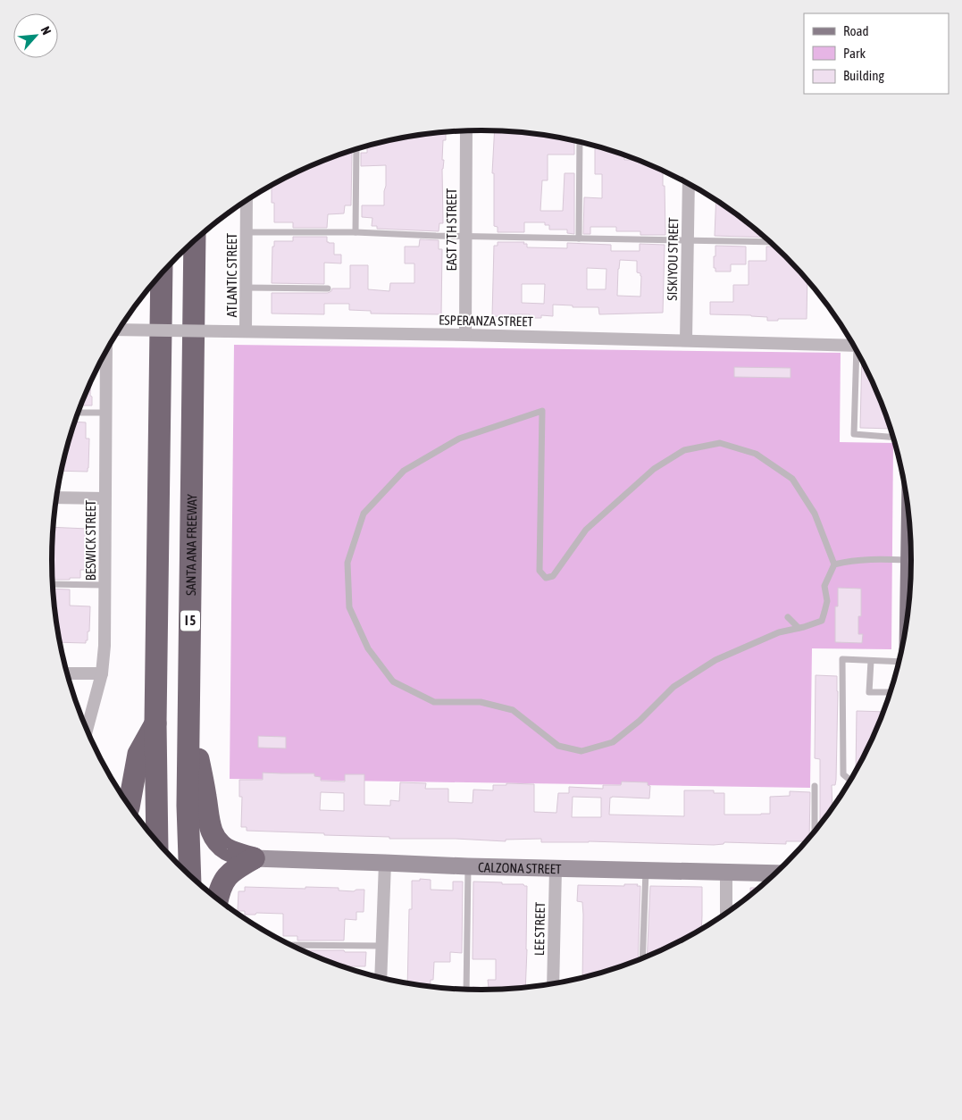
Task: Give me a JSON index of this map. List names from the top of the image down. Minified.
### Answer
{"streets":{"highway":["SANTA ANA FREEWAY","I 5"],"street":["EAST 7TH STREET","SISKIYOU STREET","ATLANTIC STREET","ESPERANZA STREET","BESWICK STREET","CALZONA STREET","LEE STREET"]},"crossings":[["EAST 7TH STREET","ESPERANZA STREET"],["SISKIYOU STREET","ESPERANZA STREET"],["ATLANTIC STREET","ESPERANZA STREET"],["CALZONA STREET","LEE STREET"]],"legend":["Road","Park","Building"],"north":"top right"}
